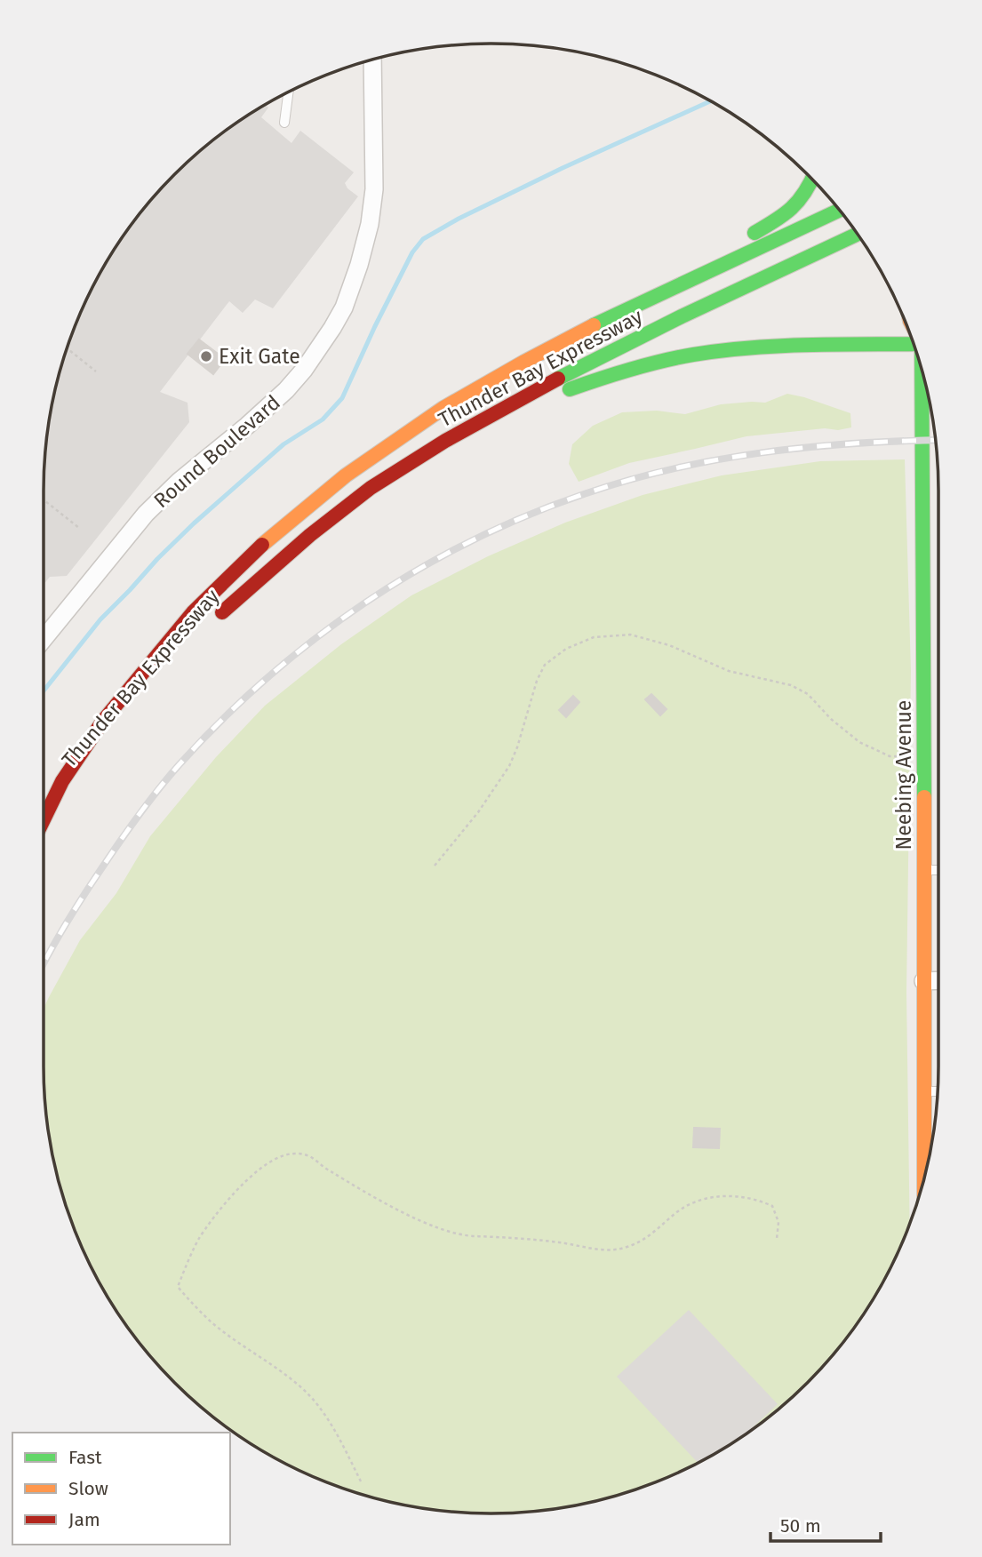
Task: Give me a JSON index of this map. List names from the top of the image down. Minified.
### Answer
{"streets":{"main road":["Thunder Bay Expressway","Neebing Avenue"],"street":["Round Boulevard"]},"places":["Exit Gate"],"legend":["Fast","Slow","Jam"],"scale_bar":"50 m"}
